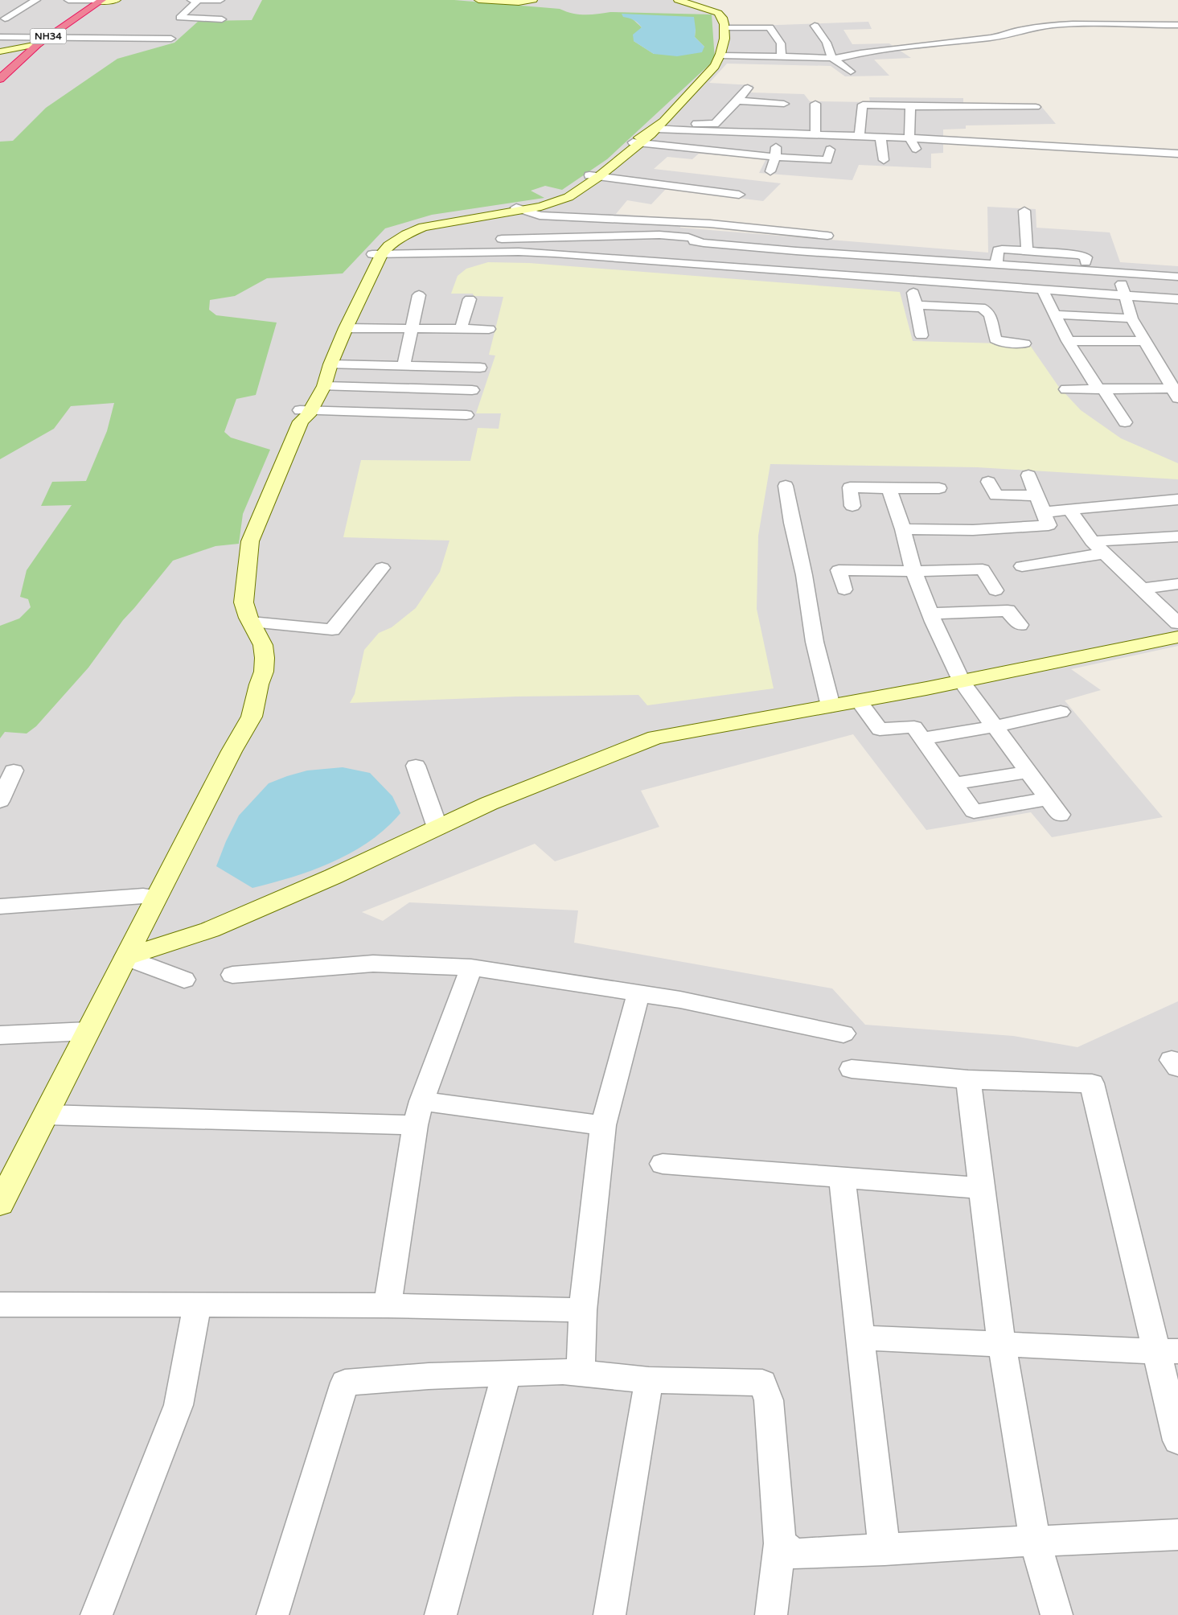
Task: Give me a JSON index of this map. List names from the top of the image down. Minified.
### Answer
{"streets":{"highway":["NH34"]}}
